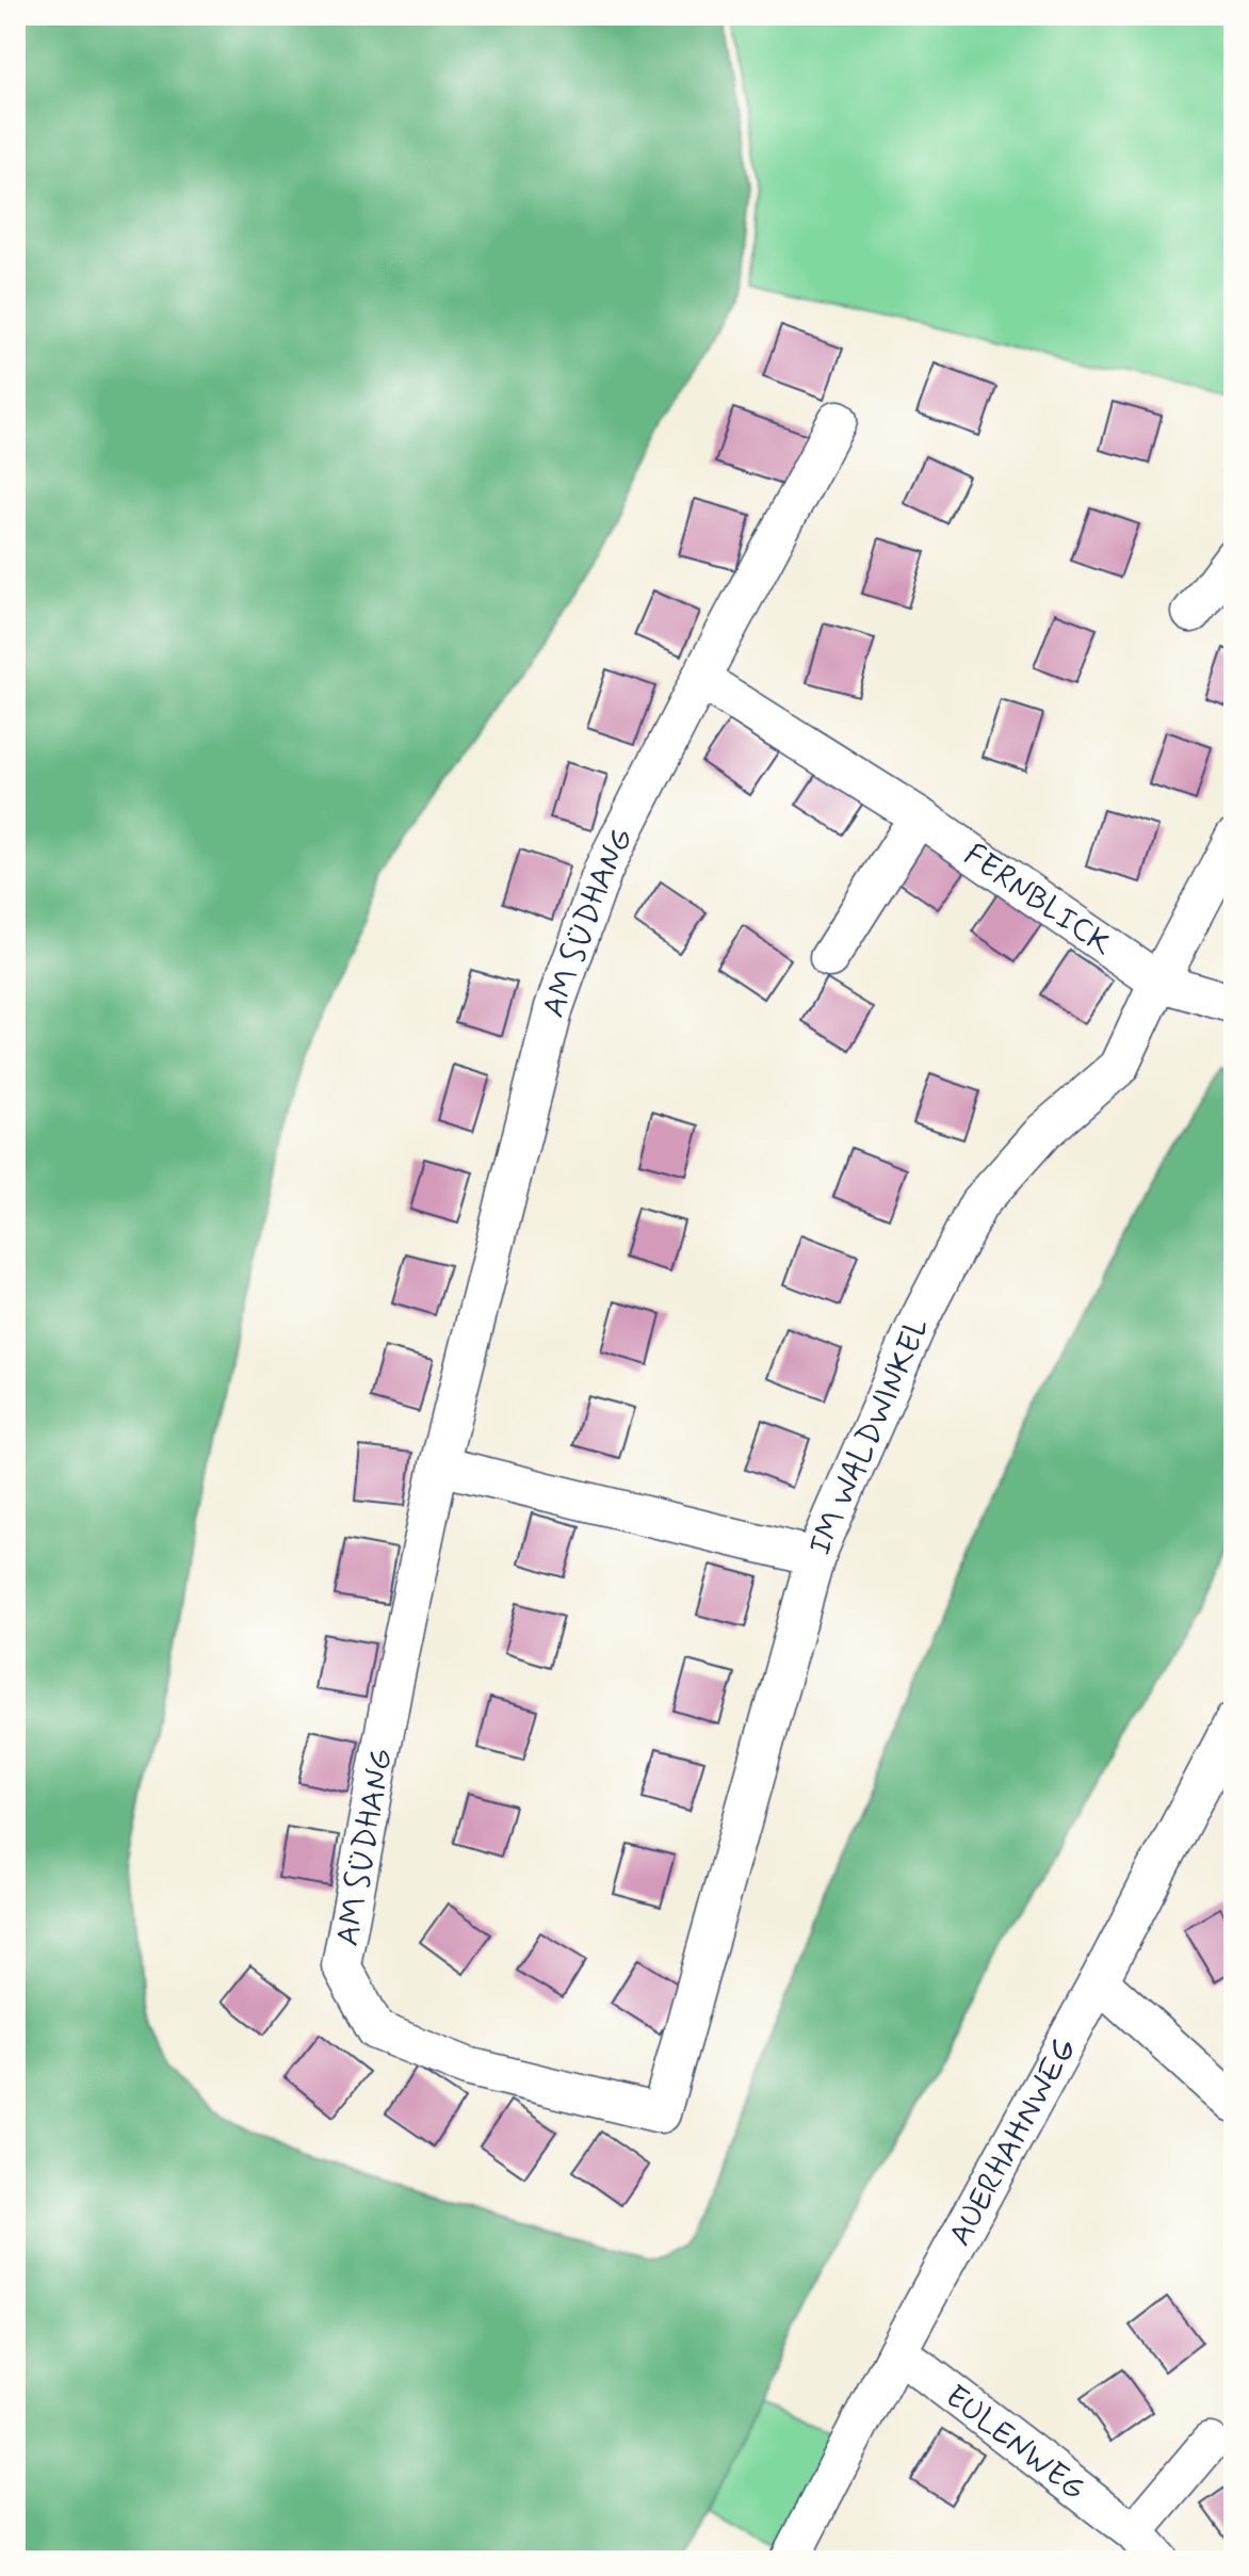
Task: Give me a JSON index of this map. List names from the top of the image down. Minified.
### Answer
{"streets":{"street":["FERNBLICK","AM SÜDHANG","IM WALDWINKEL","AUERHAHNWEG","EULENWEG"]},"crossings":[["FERNBLICK","AM SÜDHANG"],["FERNBLICK","IM WALDWINKEL"],["AM SÜDHANG","IM WALDWINKEL"],["AUERHAHNWEG","EULENWEG"]]}
